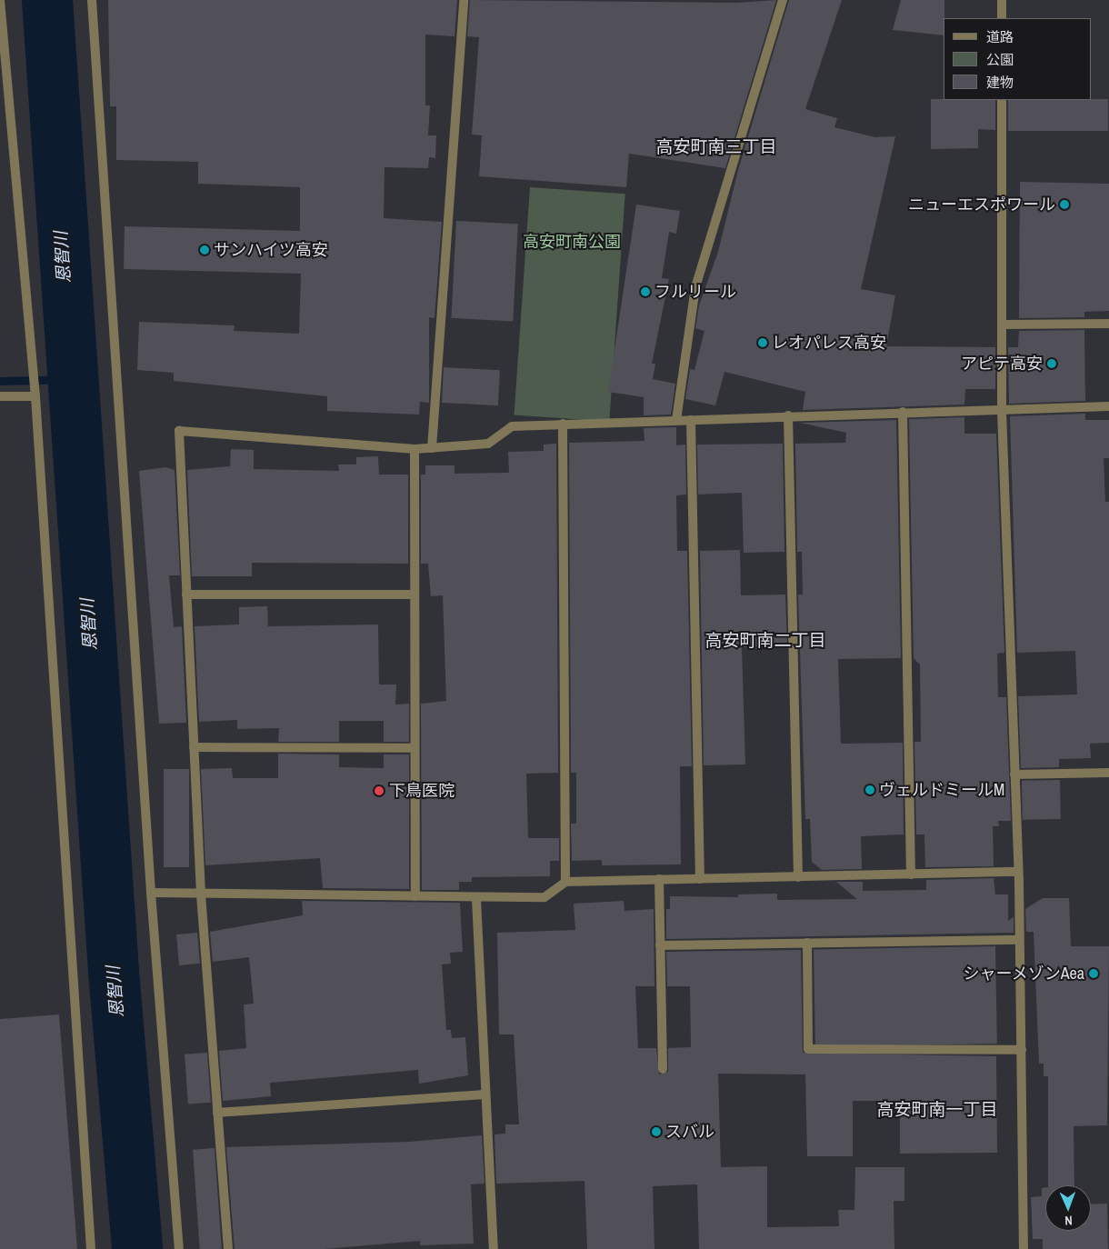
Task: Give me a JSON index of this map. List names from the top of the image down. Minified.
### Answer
{"districts":["高安町南三丁目","高安町南二丁目","高安町南一丁目"],"water":["恩智川"],"parks":["高安町南公園"],"places":["ニューエスポワール","サンハイツ高安","フルリール","レオパレス高安","アピテ高安","ヴェルドミールM","下鳥医院","シャーメゾンAea","スバル"],"legend":["道路","公園","建物"],"north":"bottom"}
